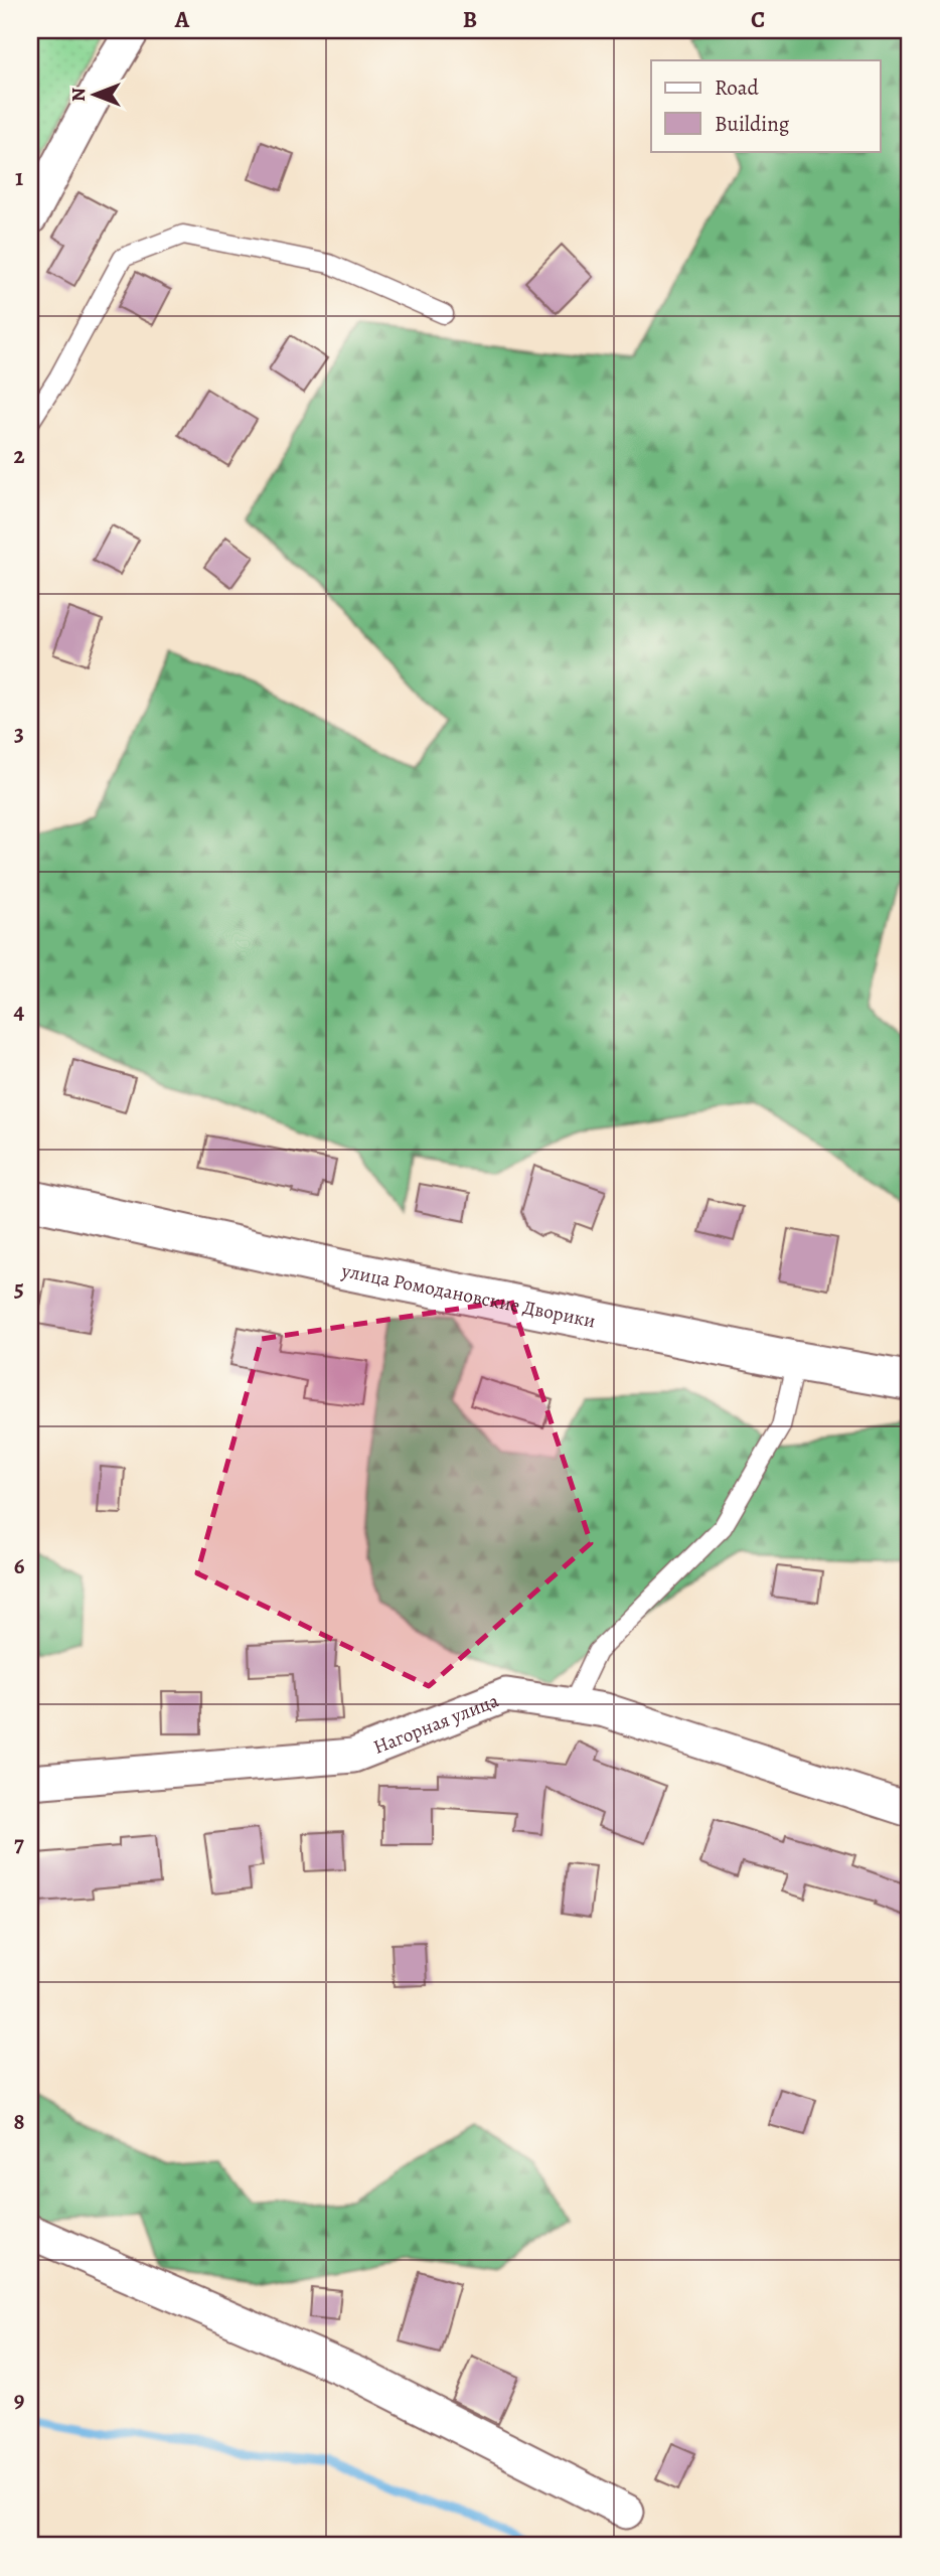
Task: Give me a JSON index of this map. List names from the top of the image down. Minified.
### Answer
{"streets":{"street":["улица Ромодановские Дворики","Нагорная улица"]},"legend":["Road","Building"],"north":"left","grid":{"columns":["A","B","C"],"rows":["1","2","3","4","5","6","7","8","9"]}}
